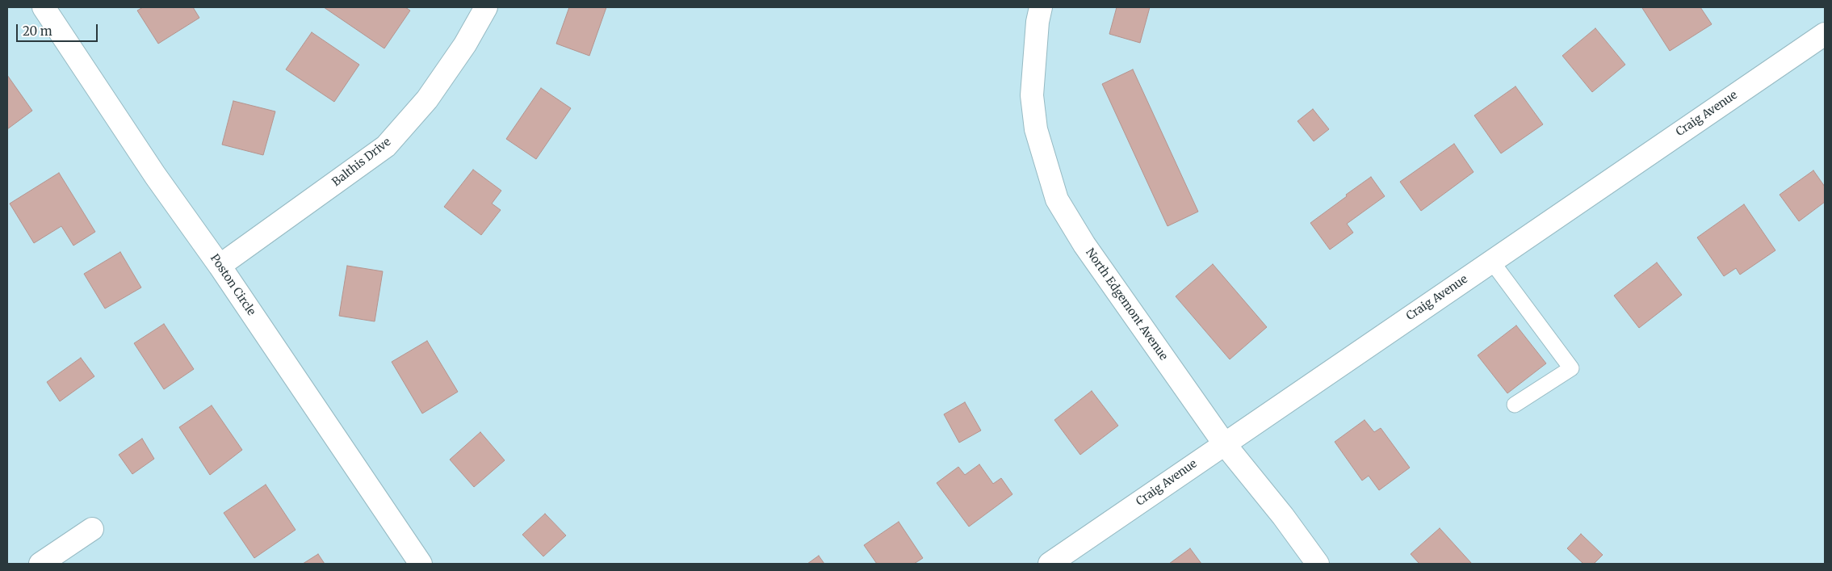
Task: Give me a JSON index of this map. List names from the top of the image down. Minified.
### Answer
{"streets":{"street":["Craig Avenue","Balthis Drive","Poston Circle","North Edgemont Avenue"]},"crossings":[["Craig Avenue","North Edgemont Avenue"],["Balthis Drive","Poston Circle"]],"scale_bar":"20 m"}
